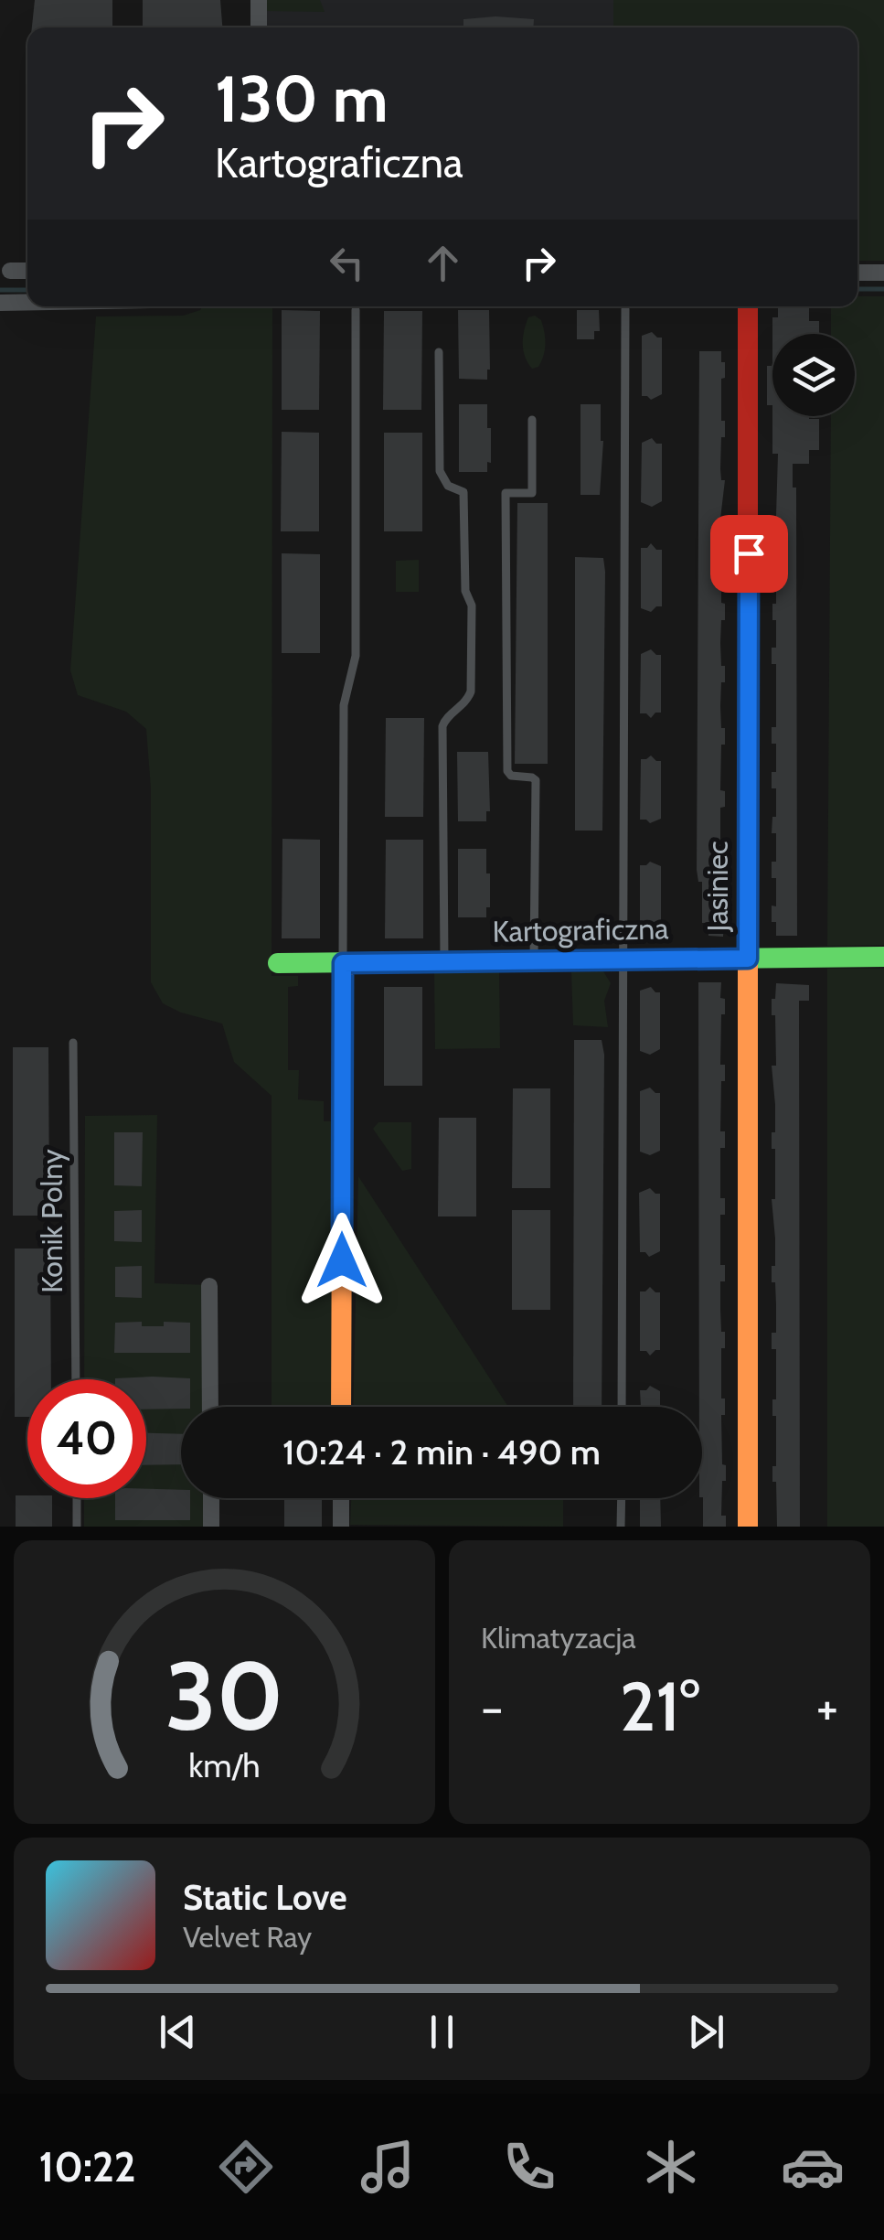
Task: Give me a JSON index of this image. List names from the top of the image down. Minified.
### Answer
{"streets":{"street":["Jasiniec","Kartograficzna"],"lane":["Konik Polny"]},"crossings":[["Jasiniec","Kartograficzna"]],"page":{"turn":["130 m","Kartograficzna"],"limit":"40","trip":"10:24 · 2 min · 490 m","tile":"Klimatyzacja","heat":["−","21°","+"],"song":["Static Love","Velvet Ray"],"tabs":"10:22","gauge":["30","km/h"]}}
